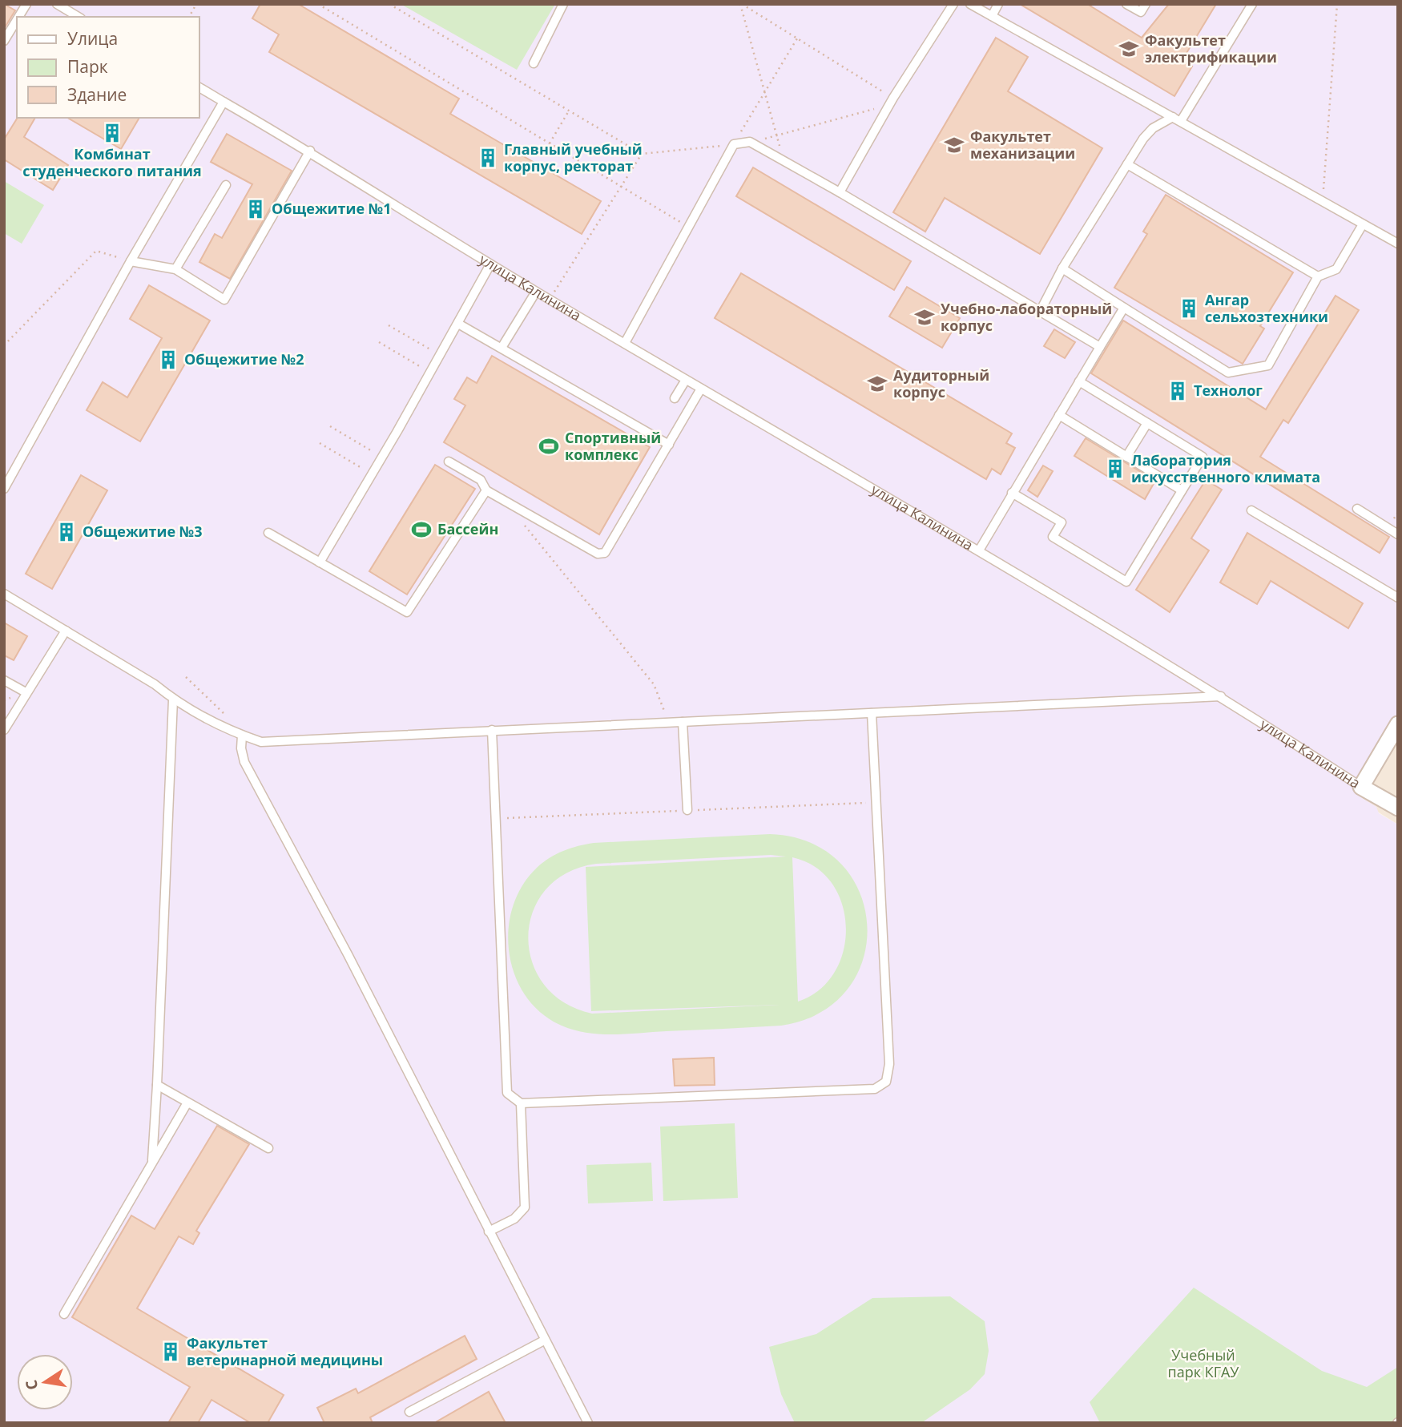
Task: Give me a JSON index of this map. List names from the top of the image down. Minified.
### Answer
{"streets":{"street":["улица Калинина"]},"parks":["Учебный парк КГАУ"],"places":{"school or university":["Факультет электрификации","Факультет механизации","Учебно-лабораторный корпус","Аудиторный корпус"],"building":["Комбинат студенческого питания","Главный учебный корпус, ректорат","Общежитие №1","Ангар сельхозтехники","Общежитие №2","Технолог","Лаборатория искусственного климата","Общежитие №3","Факультет ветеринарной медицины"],"sports":["Спортивный комплекс","Бассейн"]},"legend":["Улица","Парк","Здание"],"north":"left"}
